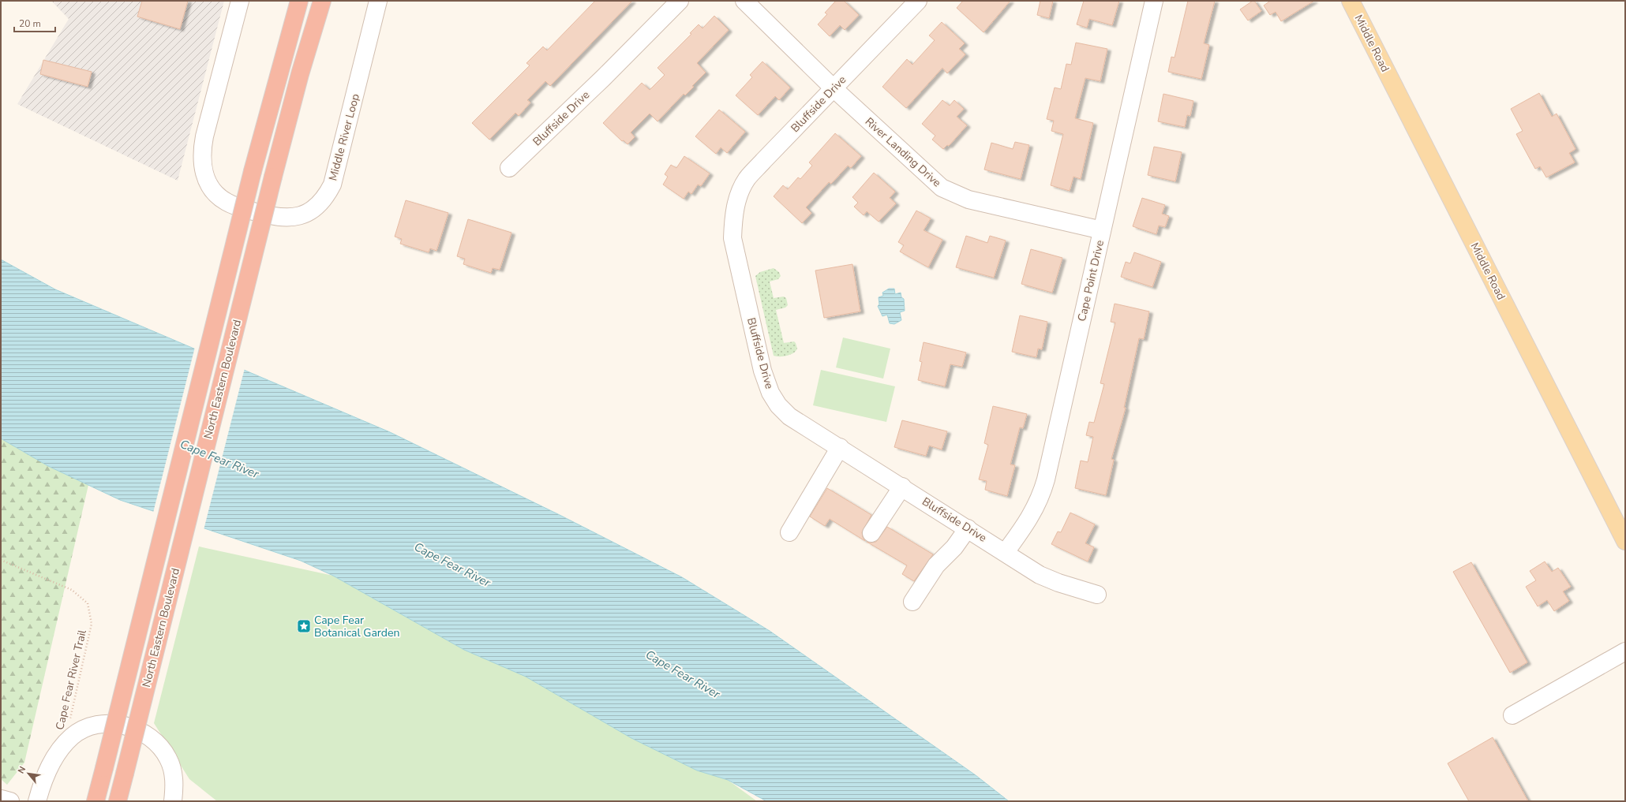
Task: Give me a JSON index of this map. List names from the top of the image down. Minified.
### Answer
{"streets":{"highway":["North Eastern Boulevard"],"main road":["Middle Road"],"street":["Bluffside Drive","Middle River Loop","River Landing Drive","Cape Point Drive"],"path":["Cape Fear River Trail"]},"crossings":[["Bluffside Drive","River Landing Drive"],["Bluffside Drive","Cape Point Drive"],["River Landing Drive","Cape Point Drive"]],"water":["Cape Fear River"],"places":{"place":["Cape Fear Botanical Garden"]},"scale_bar":"20 m","north":"top left"}
